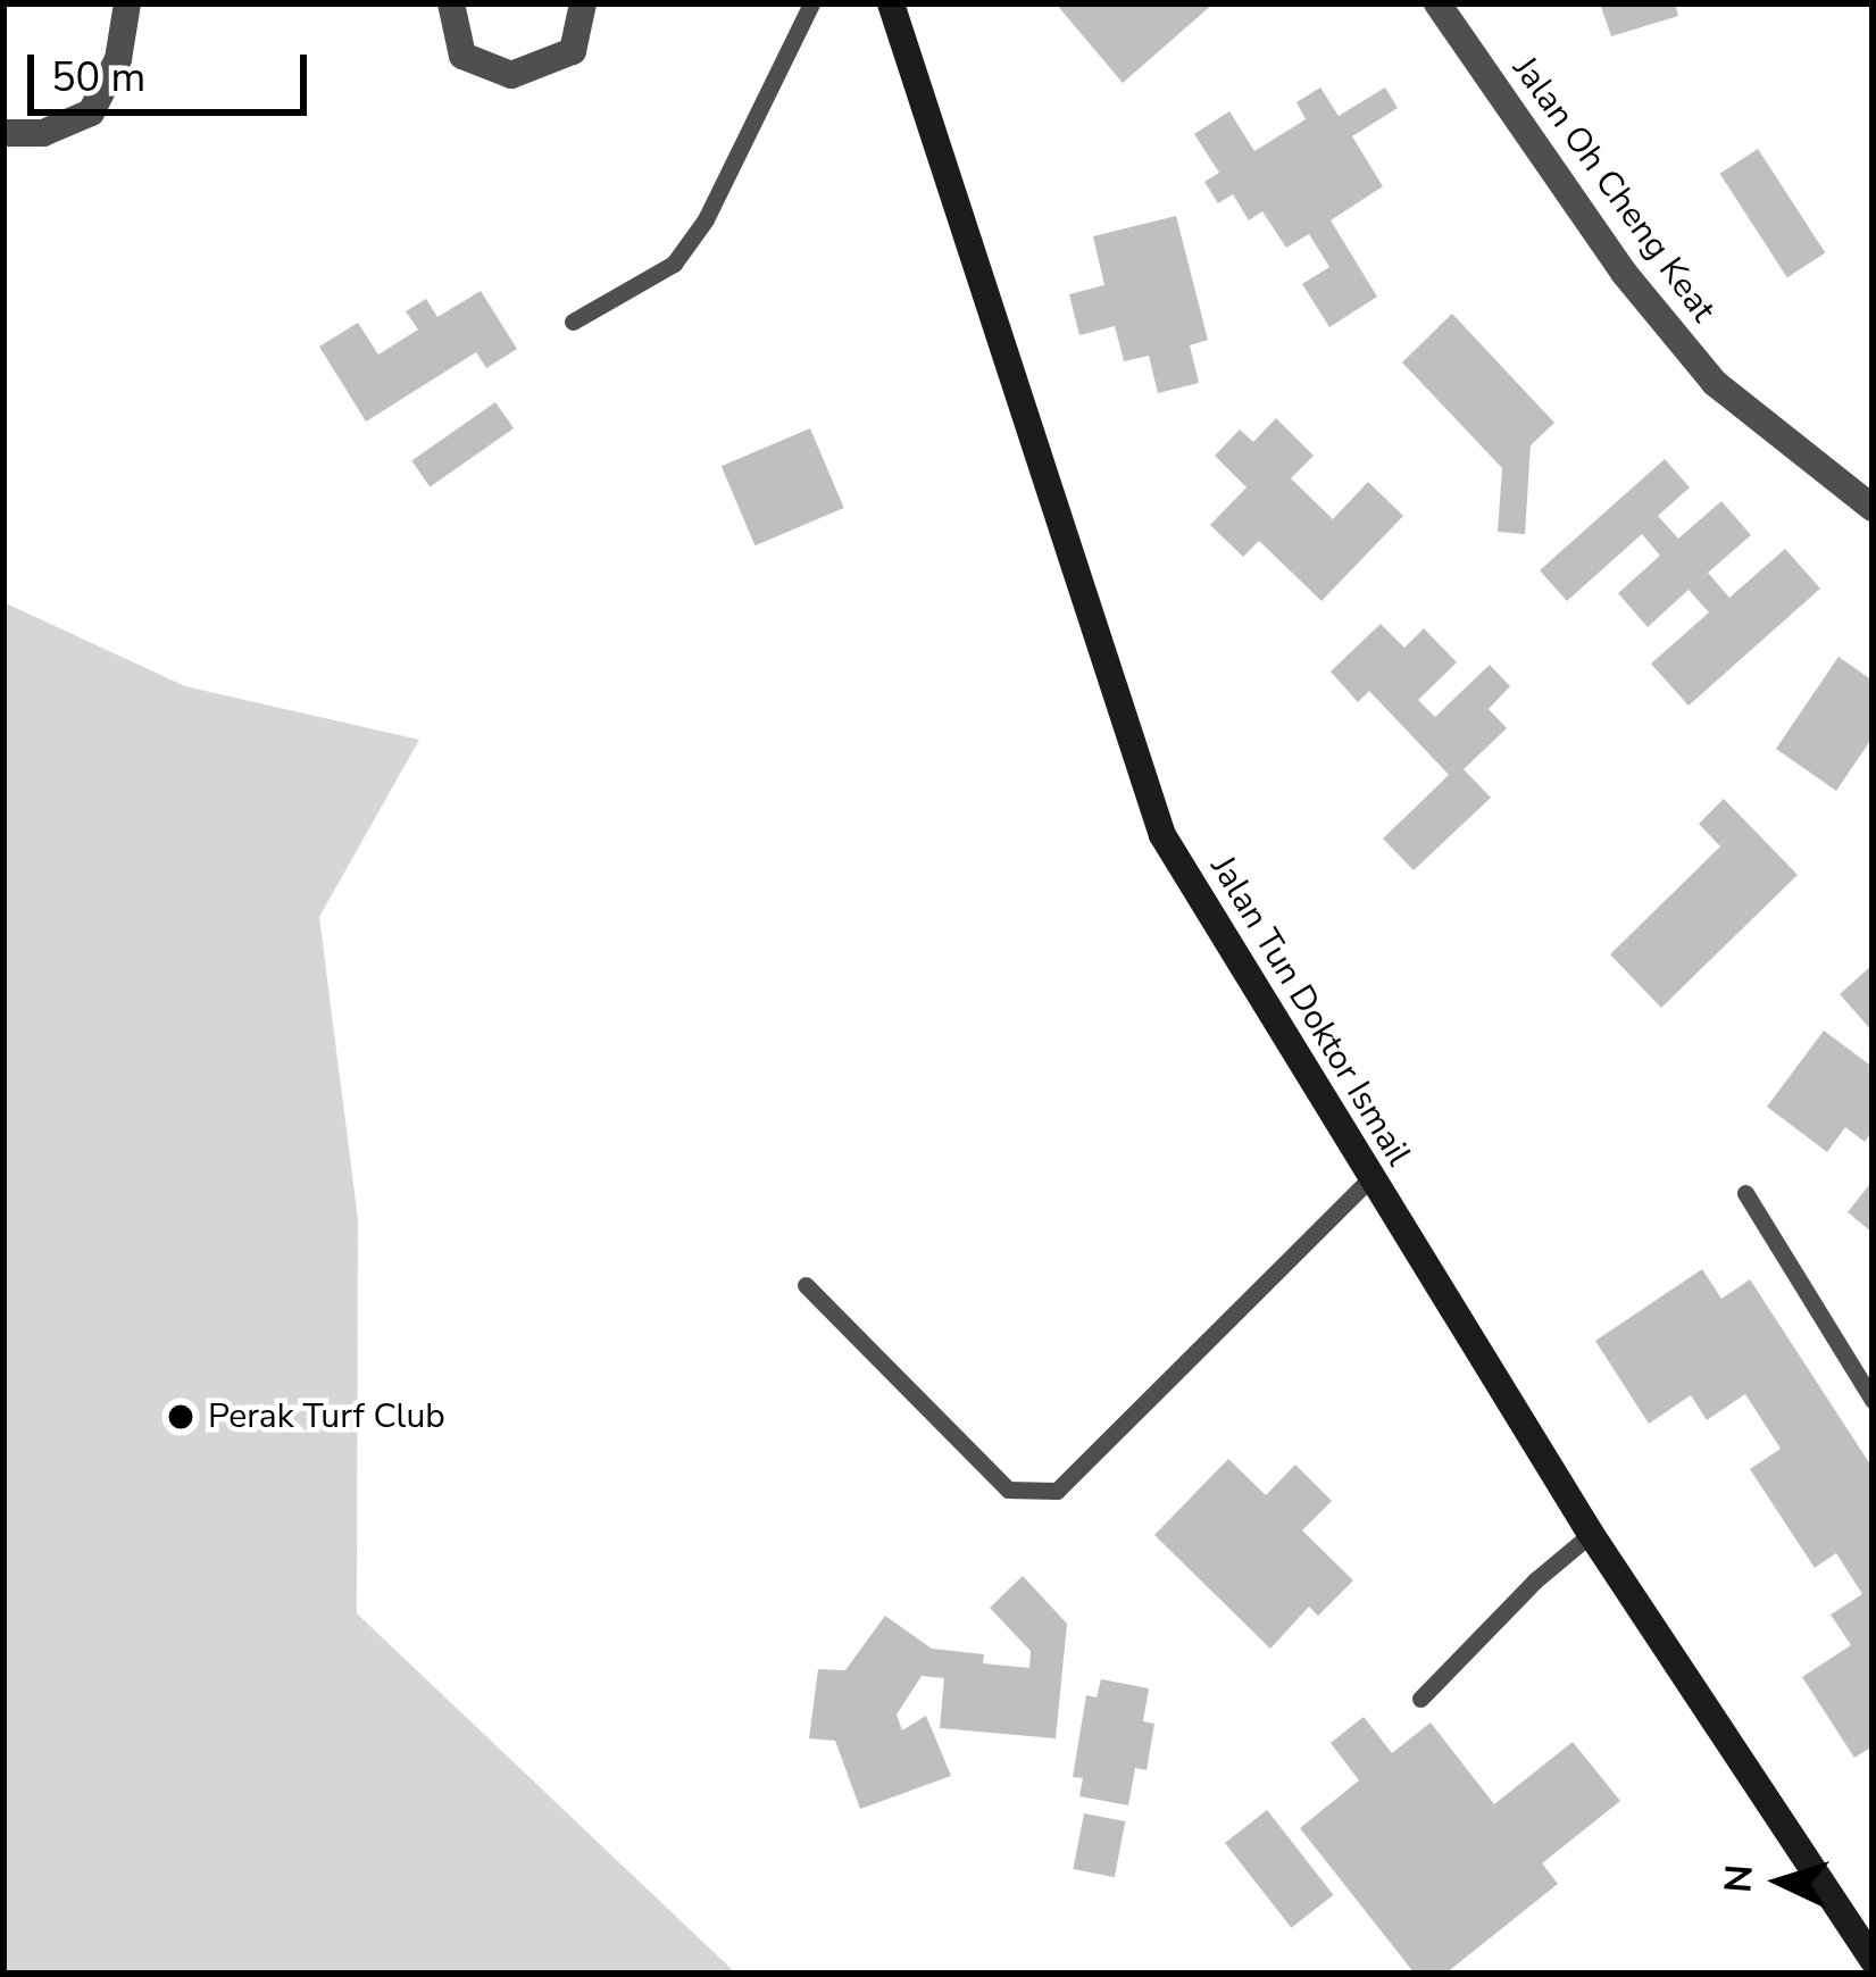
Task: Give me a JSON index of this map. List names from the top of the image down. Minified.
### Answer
{"streets":{"street":["Jalan Oh Cheng Keat","Jalan Tun Doktor Ismail"]},"places":["Perak Turf Club"],"scale_bar":"50 m","north":"left"}
